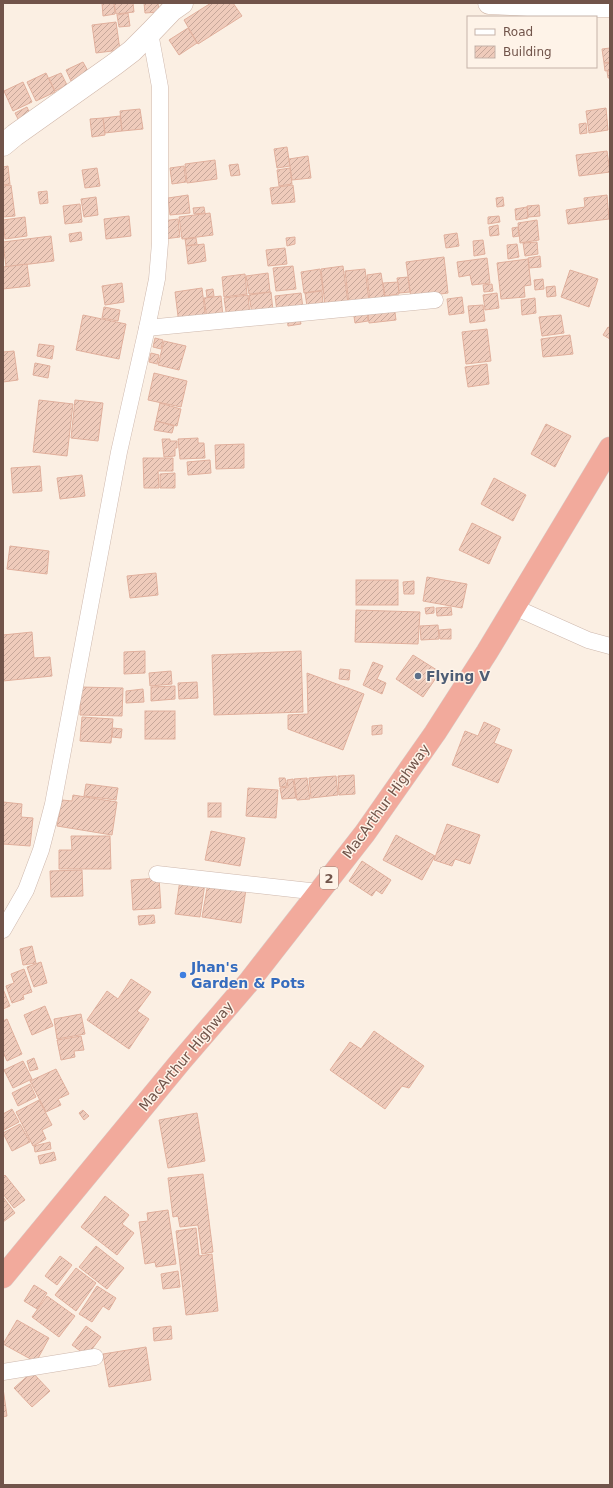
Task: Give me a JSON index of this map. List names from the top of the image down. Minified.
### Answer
{"streets":{"highway":["MacArthur Highway","2"]},"places":["Flying V","Jhan's Garden & Pots"],"legend":["Road","Building"]}
